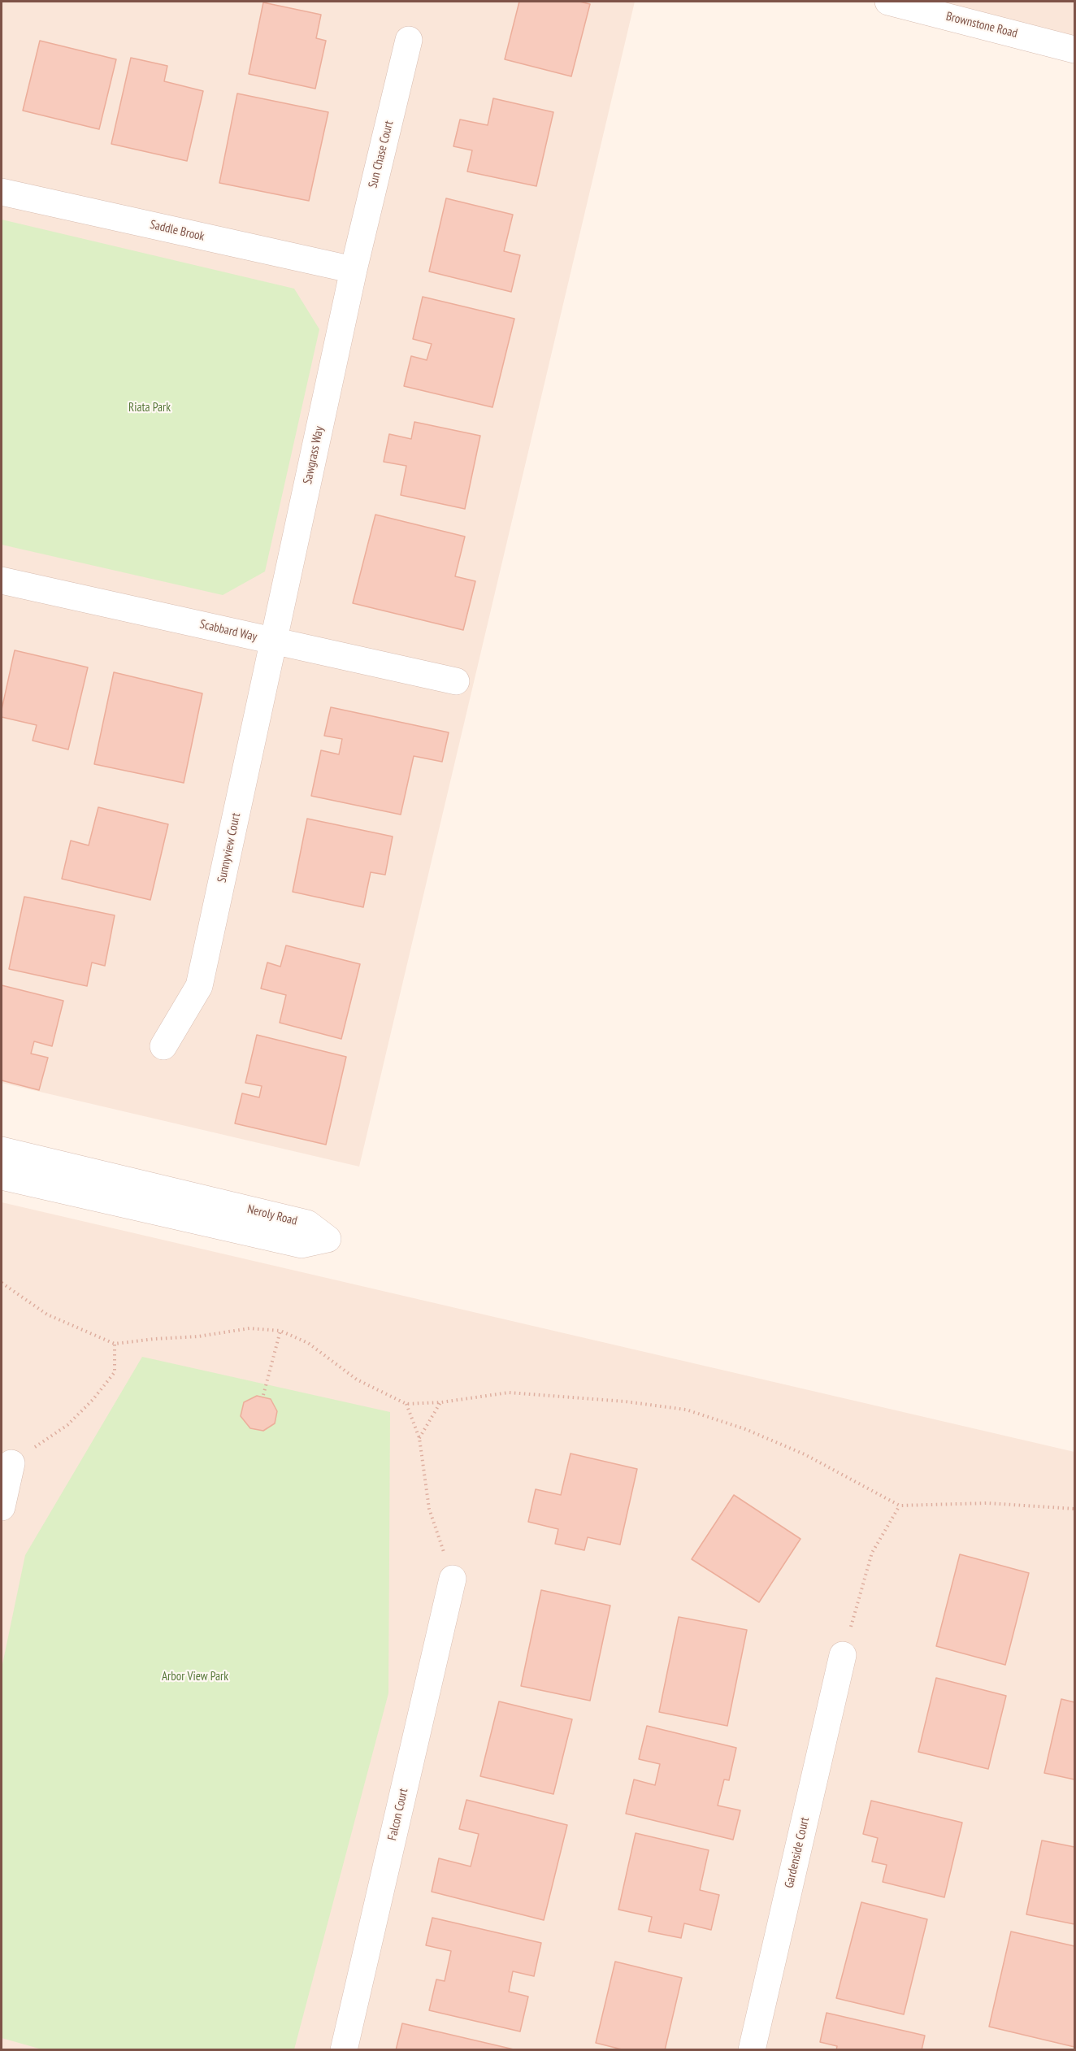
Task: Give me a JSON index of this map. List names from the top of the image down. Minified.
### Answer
{"streets":{"street":["Brownstone Road","Sun Chase Court","Saddle Brook","Sawgrass Way","Scabbard Way","Sunnyview Court","Neroly Road","Falcon Court","Gardenside Court"]},"crossings":[["Sun Chase Court","Saddle Brook"],["Sun Chase Court","Sawgrass Way"],["Saddle Brook","Sawgrass Way"],["Sawgrass Way","Scabbard Way"],["Sawgrass Way","Sunnyview Court"],["Scabbard Way","Sunnyview Court"]],"parks":["Riata Park","Arbor View Park"]}
